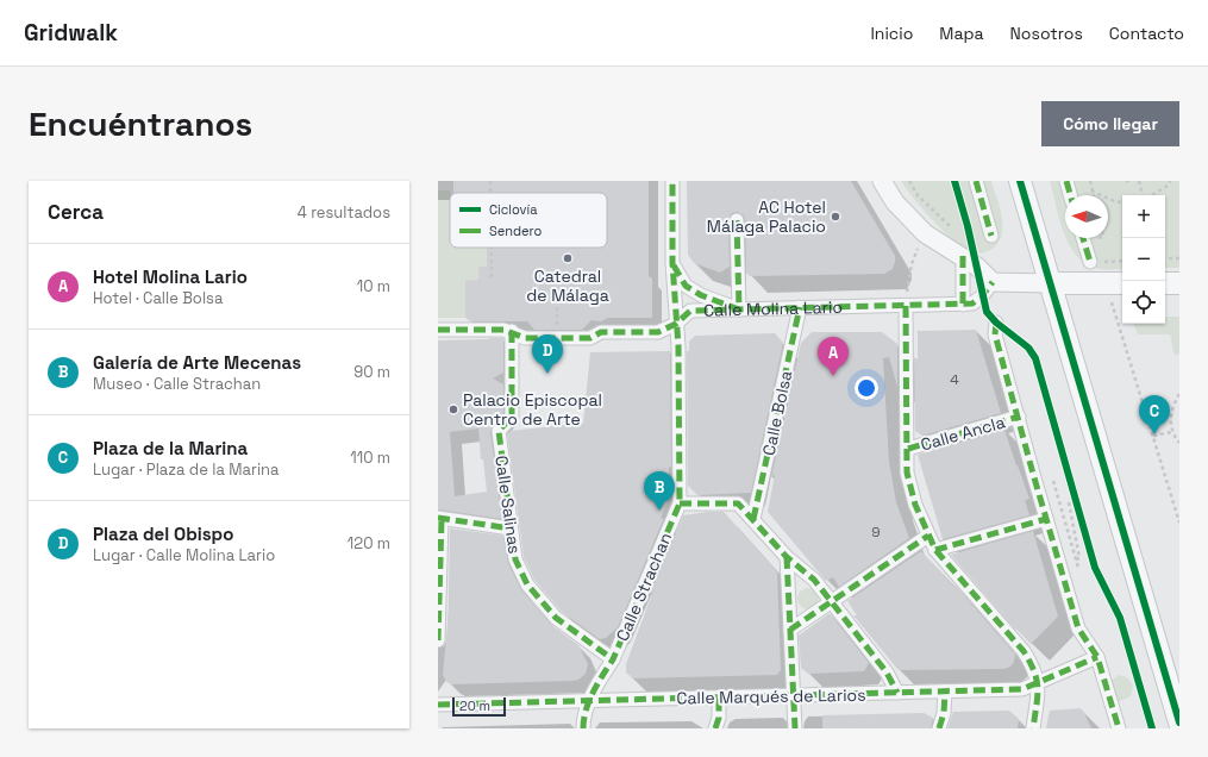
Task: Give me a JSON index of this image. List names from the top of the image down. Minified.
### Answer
{"streets":{"street":["Calle Molina Lario","Calle Bolsa","Calle Ancla","Calle Salinas","Calle Strachan","Calle Marqués de Larios"]},"crossings":[["Calle Molina Lario","Calle Bolsa"],["Calle Molina Lario","Calle Salinas"],["Calle Molina Lario","Calle Strachan"],["Calle Salinas","Calle Strachan"],["Calle Strachan","Calle Marqués de Larios"]],"places":["AC Hotel Málaga Palacio","Catedral de Málaga","Palacio Episcopal Centro de Arte"],"house_numbers":["4","9"],"legend":["Ciclovía","Sendero"],"scale_bar":"20 m","north":"left","page":{"header":"Gridwalk","nav":["Inicio","Mapa","Nosotros","Contacto"],"buttons":"Cómo llegar","title":"Encuéntranos","heading":["Cerca","4 resultados"],"map_buttons":["+","−"],"list":[{"mark":"A","name":"Hotel Molina Lario","note":"Hotel · Calle Bolsa","value":"10 m"},{"mark":"B","name":"Galería de Arte Mecenas","note":"Museo · Calle Strachan","value":"90 m"},{"mark":"C","name":"Plaza de la Marina","note":"Lugar · Plaza de la Marina","value":"110 m"},{"mark":"D","name":"Plaza del Obispo","note":"Lugar · Calle Molina Lario","value":"120 m"}],"pins":["D","A","C","B"],"scale":"20 m"}}
